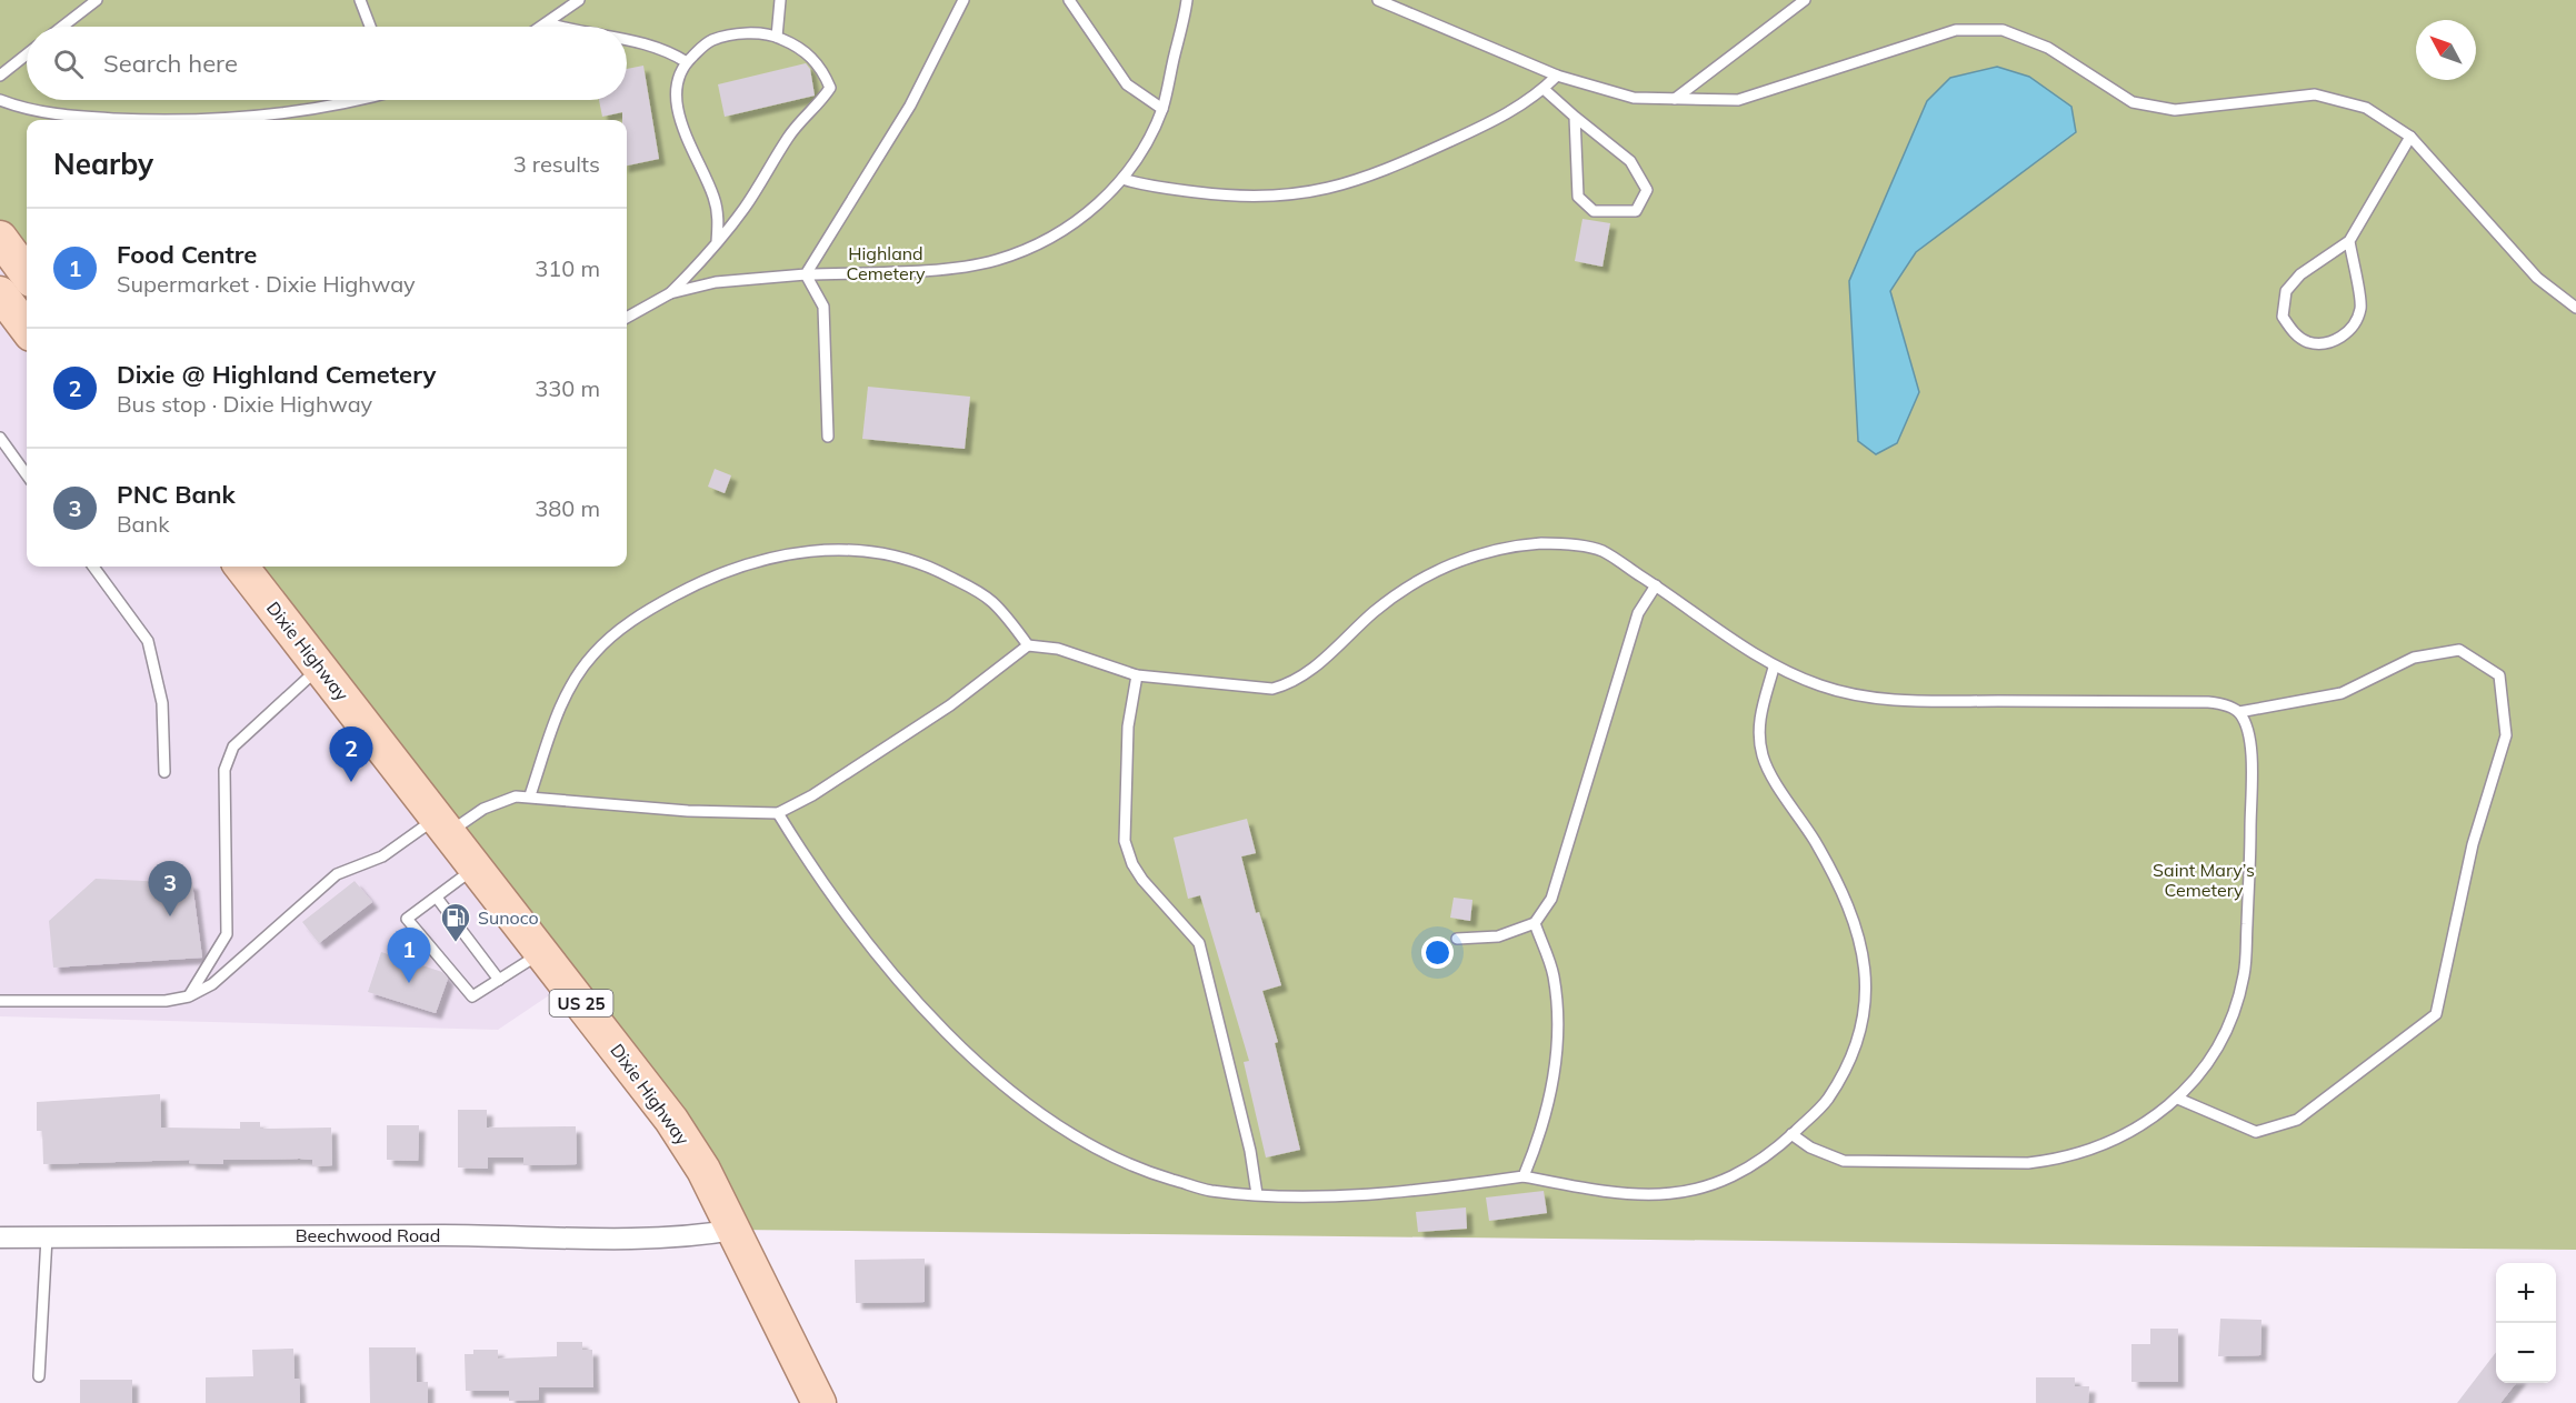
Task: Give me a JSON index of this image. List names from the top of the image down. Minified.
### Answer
{"streets":{"main road":["Dixie Highway","US 25"],"street":["Beechwood Road"]},"crossings":[["Dixie Highway","Beechwood Road"]],"parks":["Highland Cemetery","Saint Mary’s Cemetery"],"places":{"fuel station":["Sunoco"]},"north":"top left","page":{"search":"Search here","heading":["Nearby","3 results"],"list":[{"mark":"1","name":"Food Centre","note":"Supermarket · Dixie Highway","value":"310 m"},{"mark":"2","name":"Dixie @ Highland Cemetery","note":"Bus stop · Dixie Highway","value":"330 m"},{"mark":"3","name":"PNC Bank","note":"Bank","value":"380 m"}],"pins":["2","3","1"],"map_buttons":["+","−"]}}
